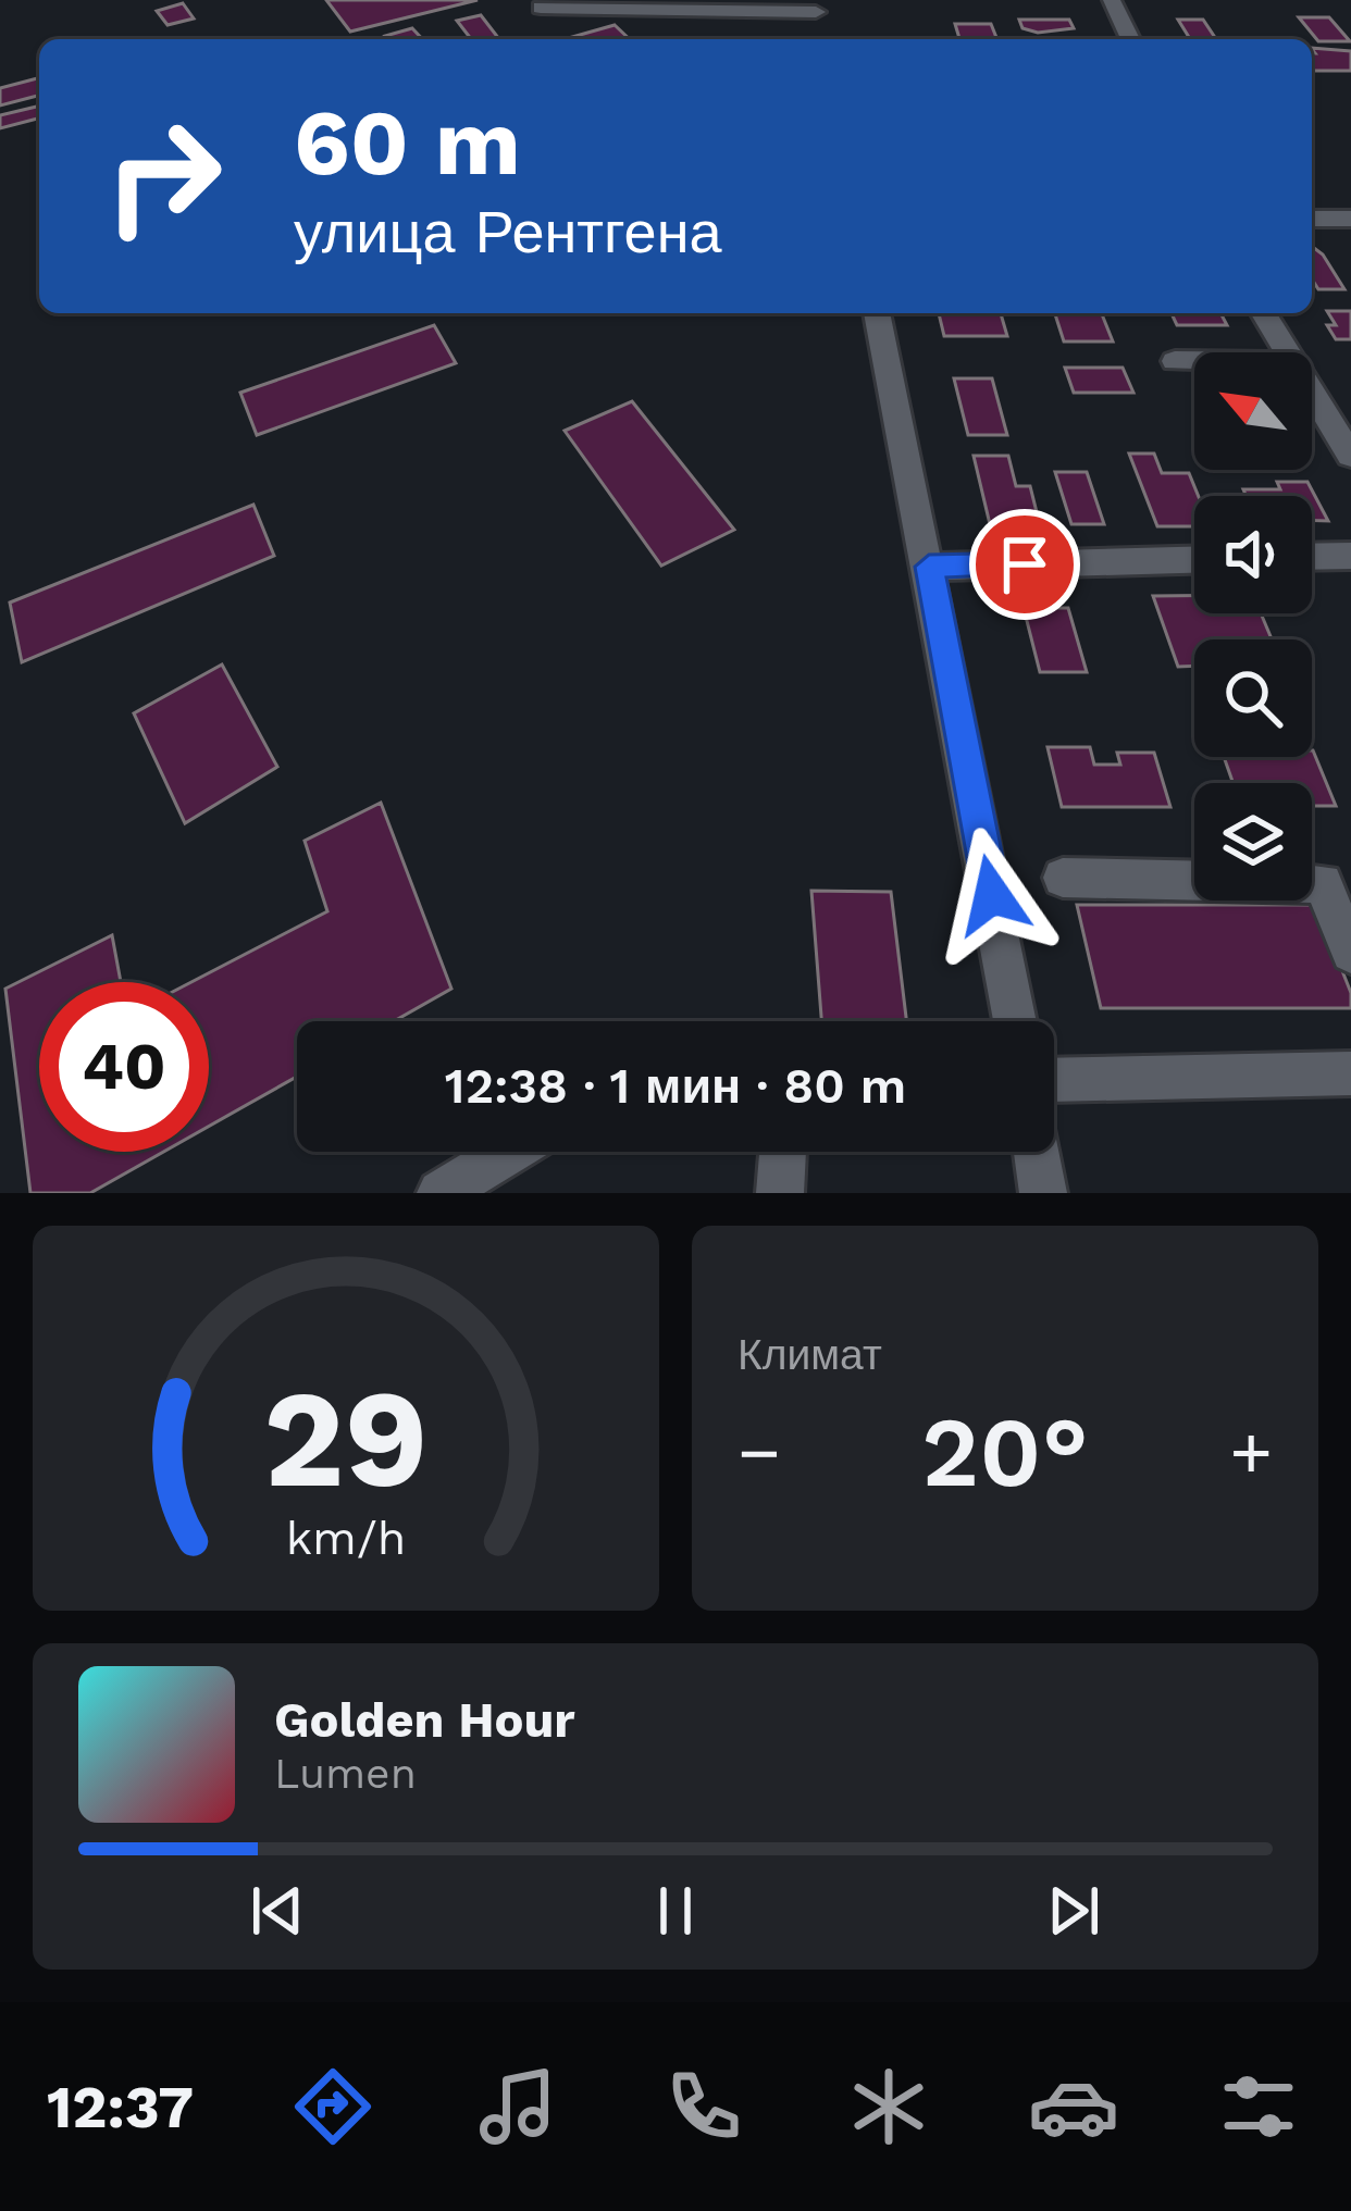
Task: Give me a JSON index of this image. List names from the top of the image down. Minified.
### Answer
{"north":"top left","page":{"turn":["60 m","улица Рентгена"],"limit":"40","trip":"12:38 · 1 мин · 80 m","tile":"Климат","heat":["−","20°","+"],"song":["Golden Hour","Lumen"],"tabs":"12:37","gauge":["29","km/h"]}}
